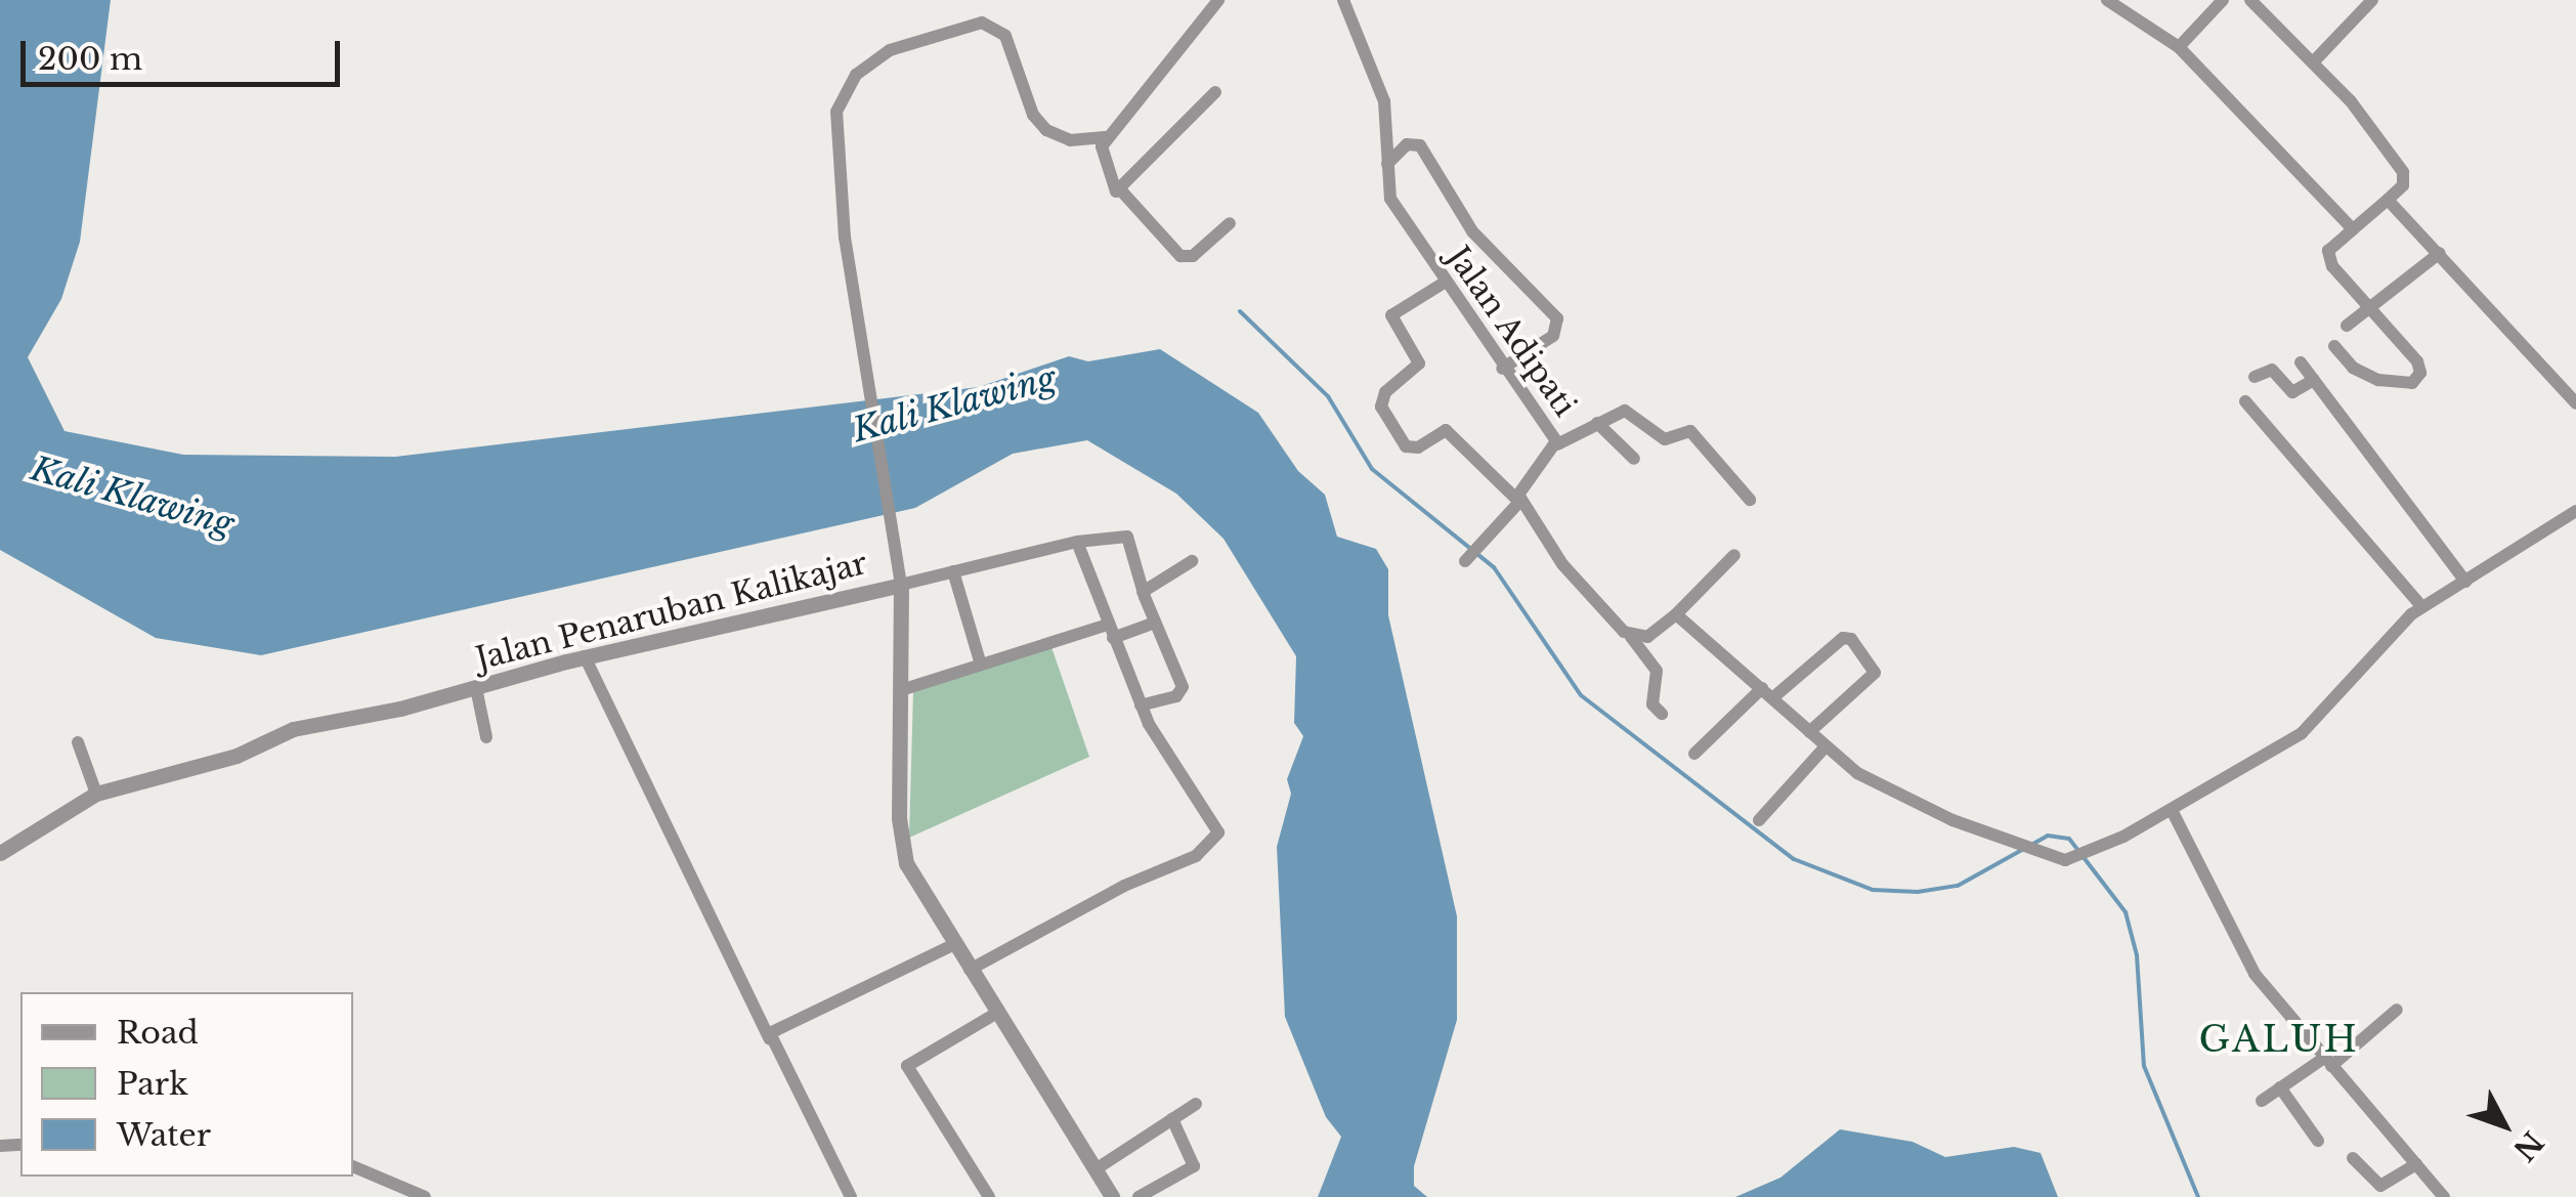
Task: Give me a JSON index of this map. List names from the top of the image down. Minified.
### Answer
{"streets":{"street":["Jalan Adipati","Jalan Penaruban Kalikajar"]},"districts":["GALUH"],"water":["Kali Klawing"],"legend":["Road","Park","Water"],"scale_bar":"200 m","north":"bottom right"}
